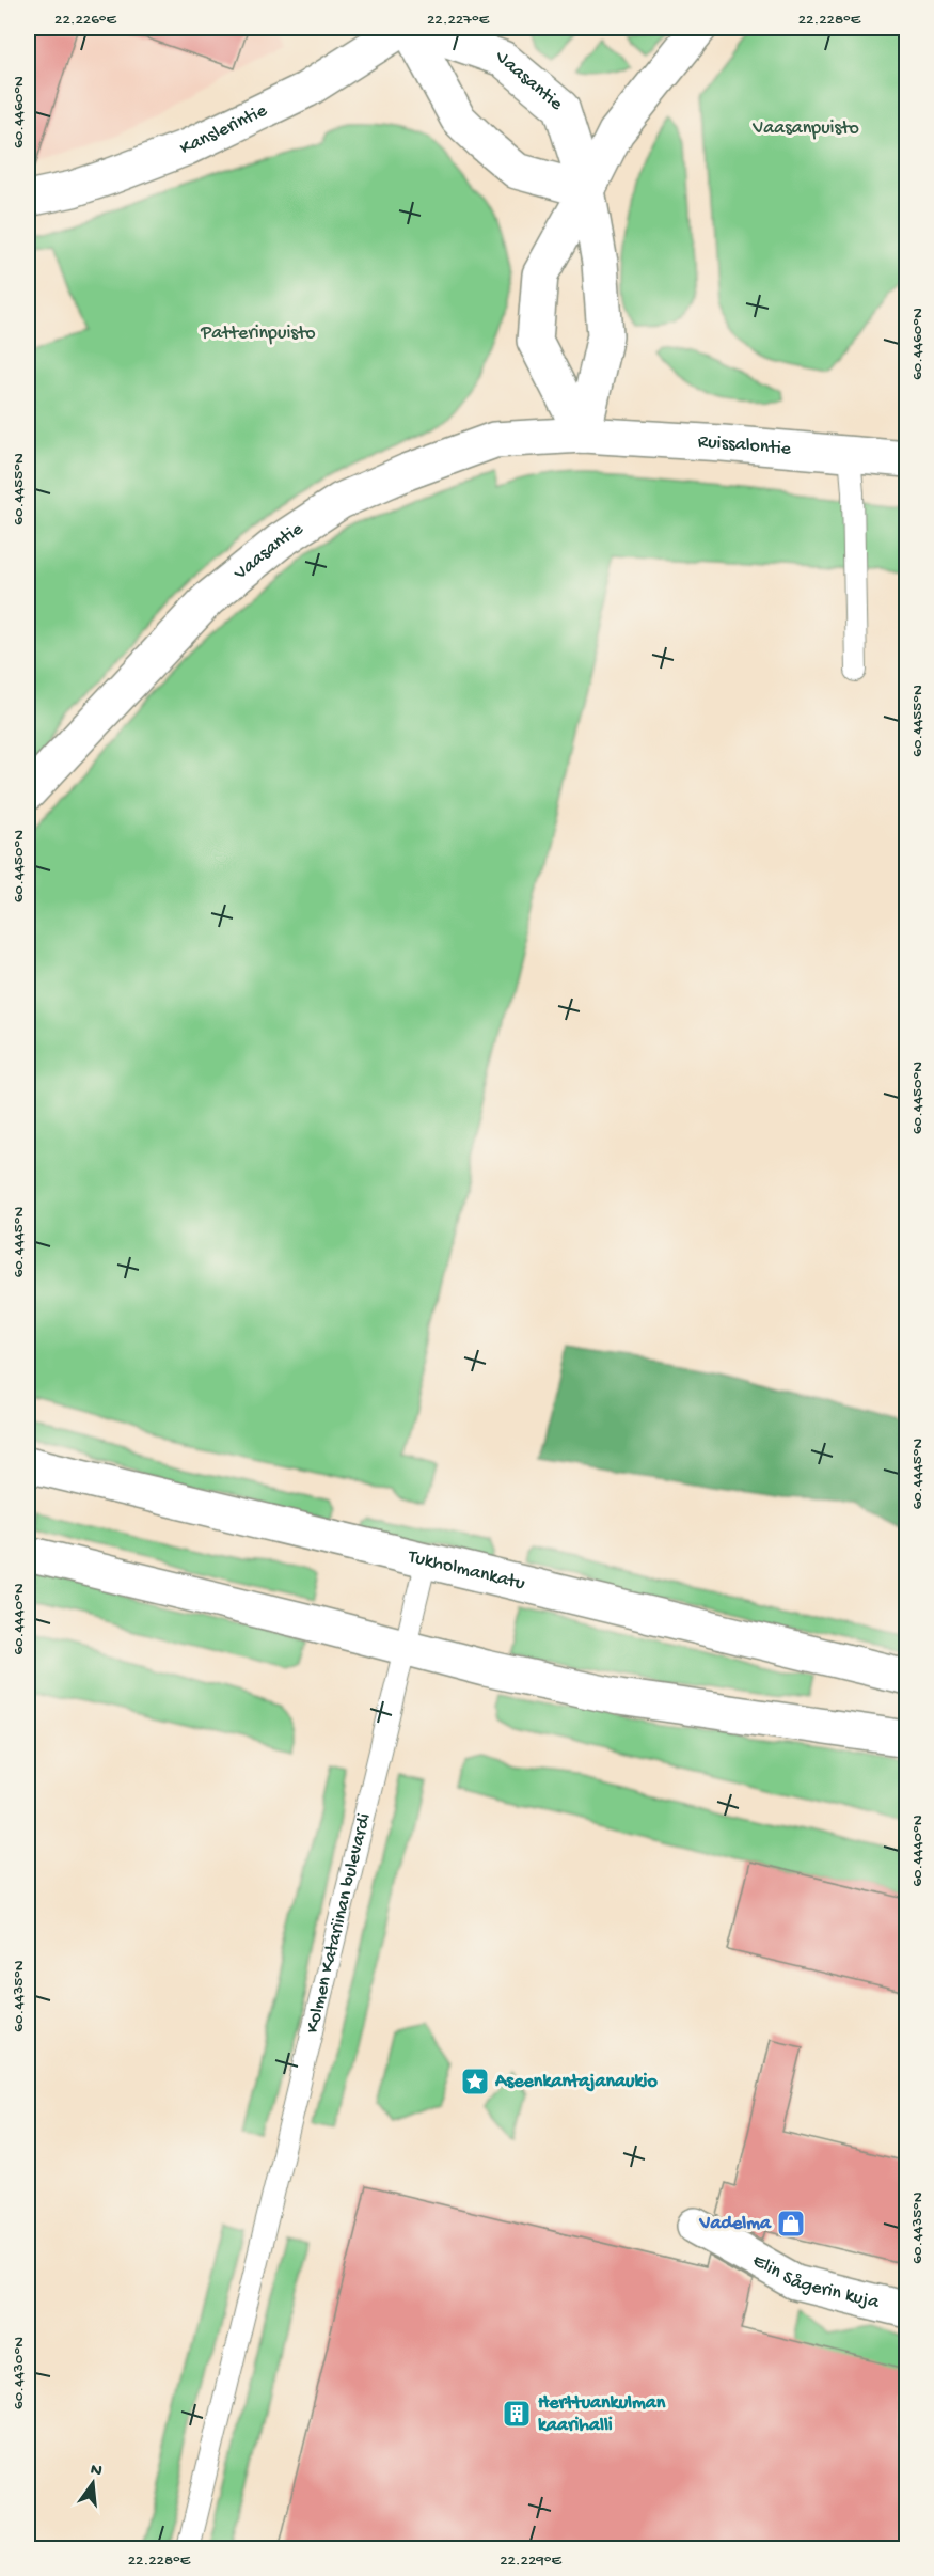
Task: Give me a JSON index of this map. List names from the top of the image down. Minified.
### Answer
{"streets":{"street":["Vaasantie","Kanslerintie","Ruissalontie","Tukholmankatu","Elin Sågerin kuja"],"lane":["Kolmen Katariinan bulevardi"]},"crossings":[["Vaasantie","Ruissalontie"],["Tukholmankatu","Kolmen Katariinan bulevardi"]],"parks":["Vaasanpuisto","Patterinpuisto"],"places":{"place":["Aseenkantajanaukio"],"shop":["Vadelma"],"building":["Herttuankulman kaarihalli"]},"north":"top","coordinates":["22.226°E","22.227°E","22.228°E","60.4460°N","60.4455°N","60.4450°N","60.4445°N","60.4440°N","60.4435°N","60.4430°N","22.229°E"]}
